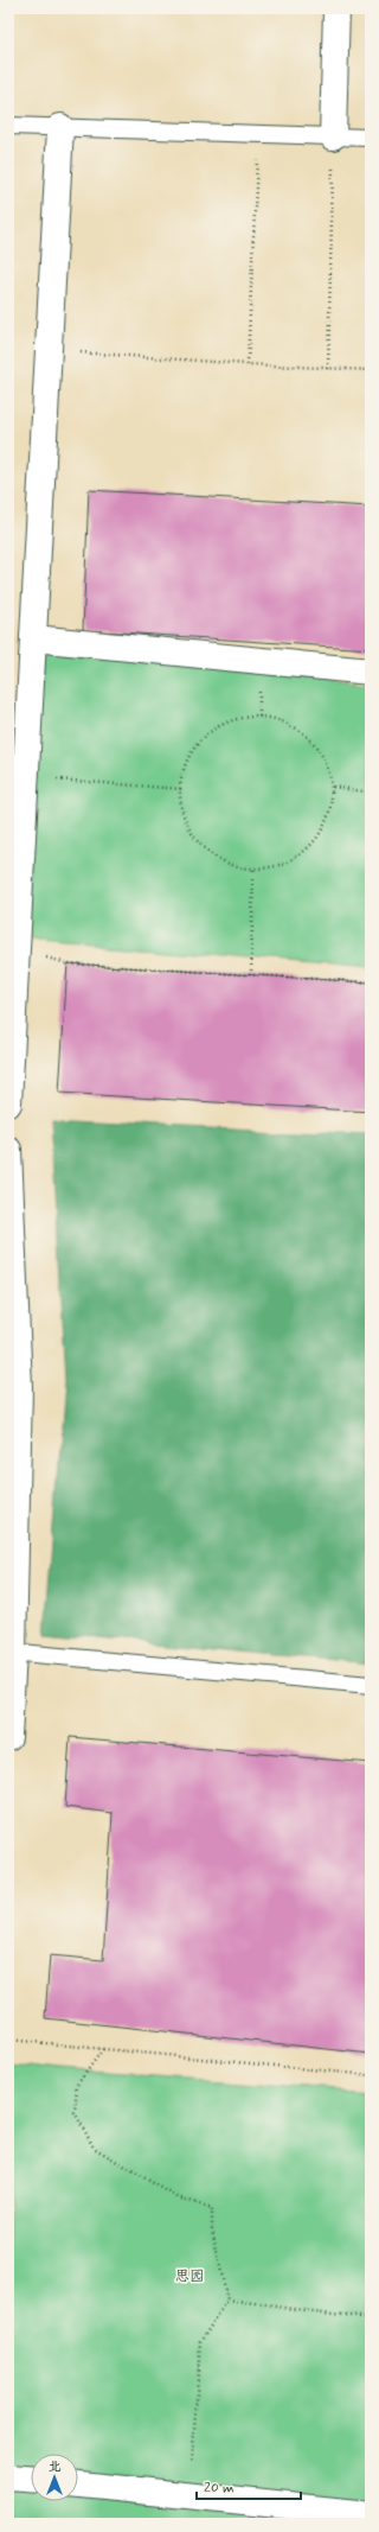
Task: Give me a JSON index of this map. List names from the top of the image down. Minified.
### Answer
{"parks":["思园"],"scale_bar":"20 m","north":"top"}
